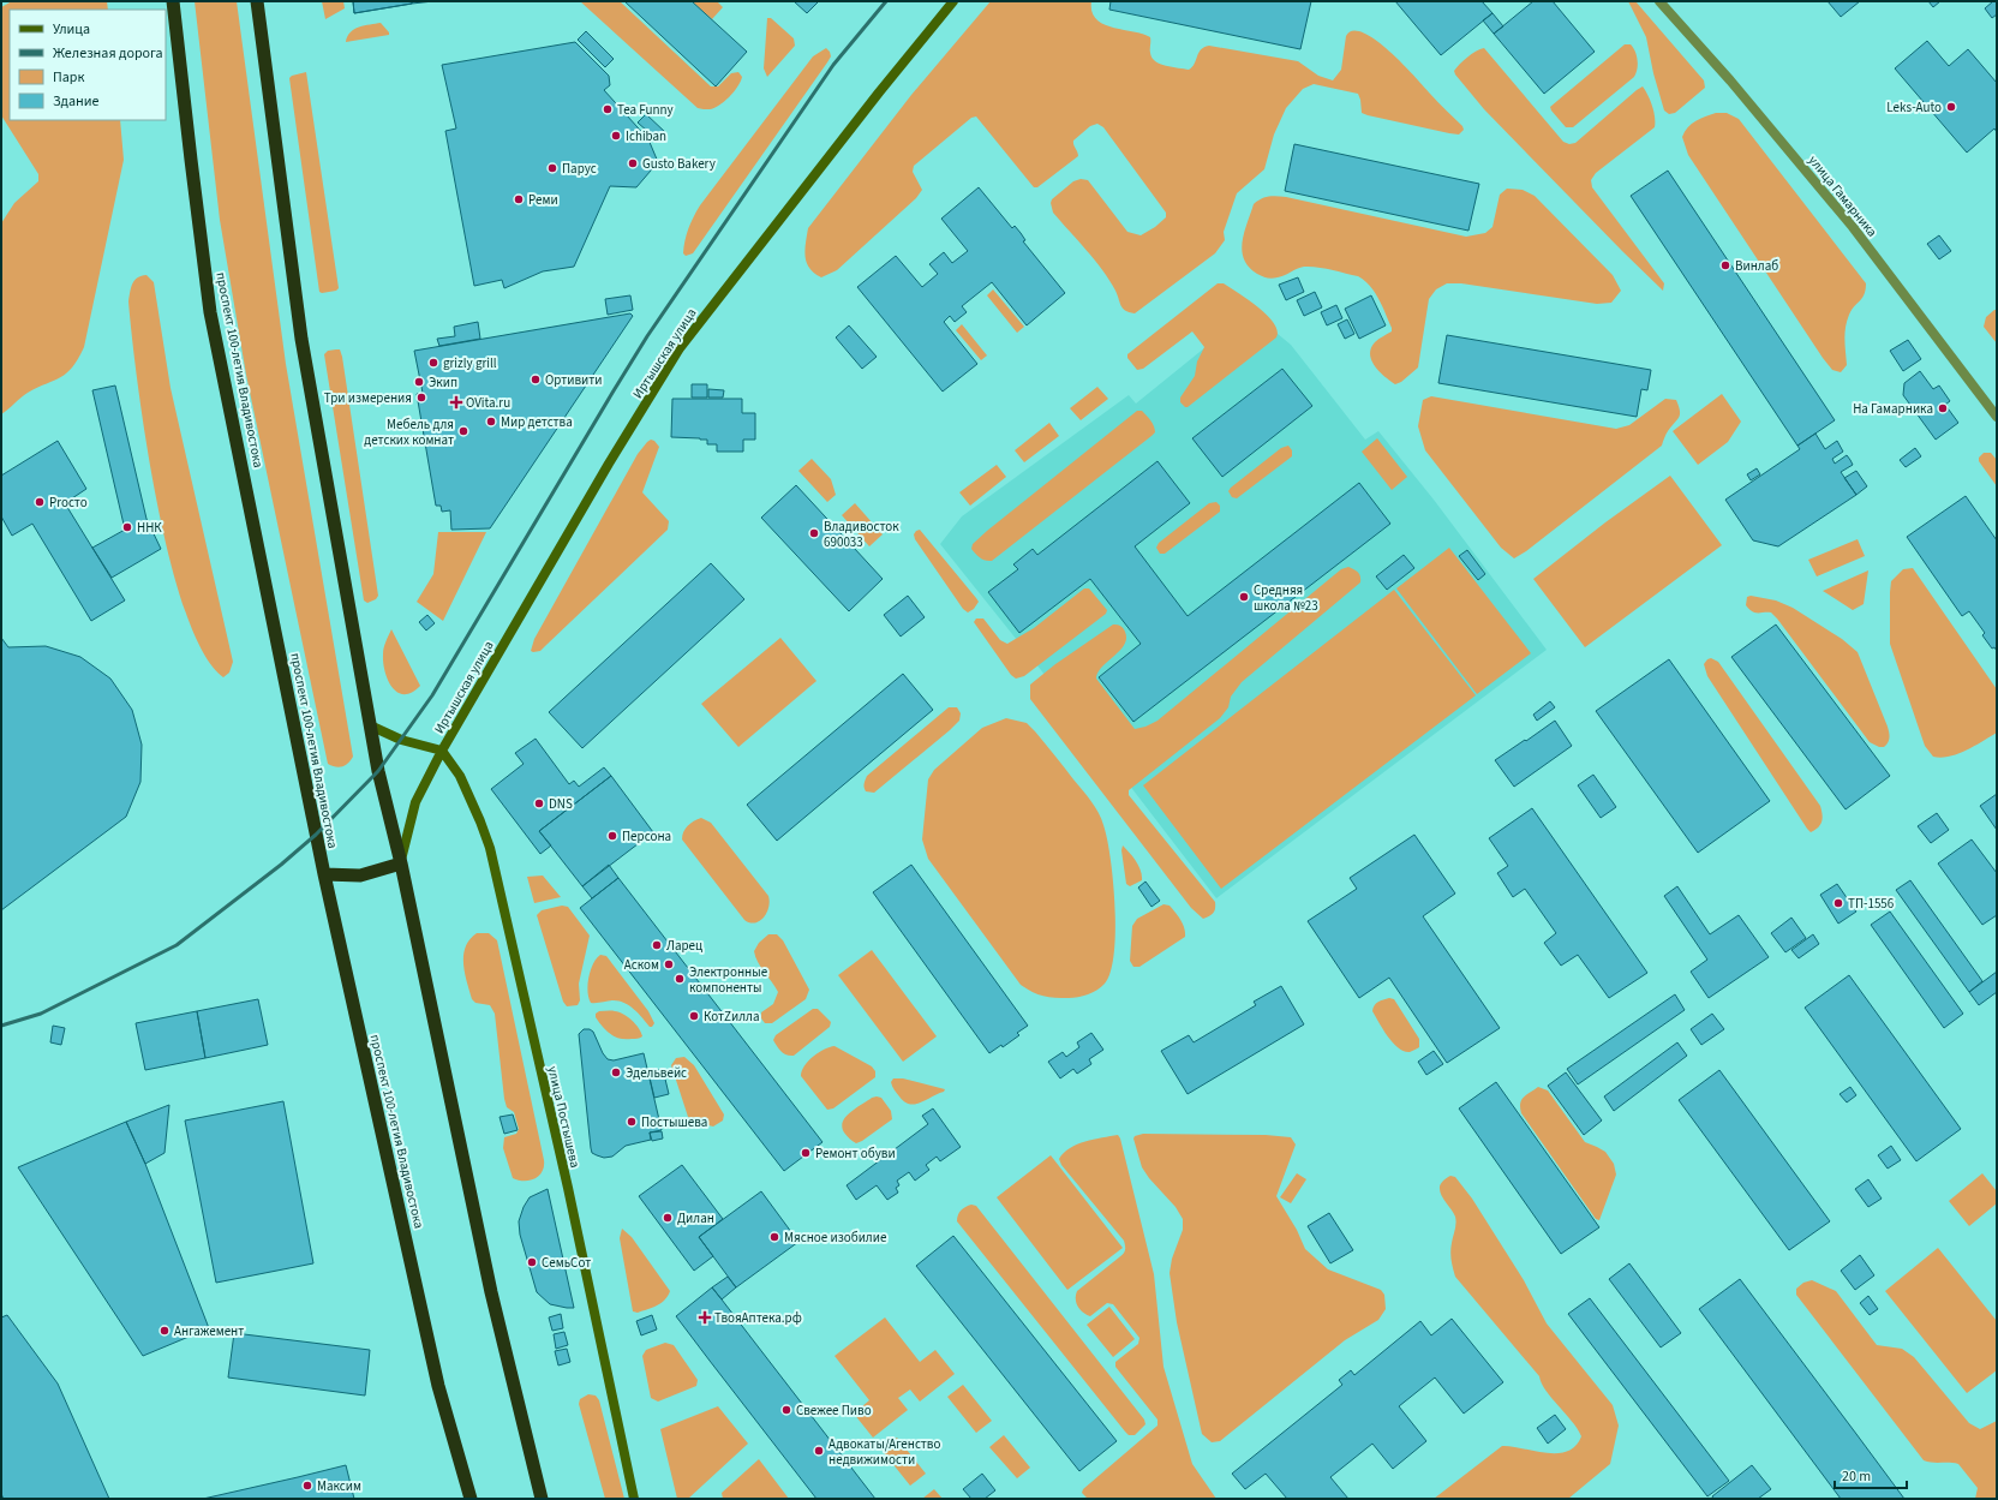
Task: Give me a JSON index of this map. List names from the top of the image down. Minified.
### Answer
{"streets":{"highway":["проспект 100-летия Владивостока"],"main road":["Иртышская улица","улица Постышева"],"street":["улица Гамарника"]},"crossings":[["Иртышская улица","улица Постышева"]],"places":{"other":["Leks-Auto","Tea Funny","Ichiban","Gusto Bakery","Парус","Реми","Винлаб","grizly grill","Ортивити","Экип","Три измерения","На Гамарника","Мир детства","Мебель для детских комнат","Proсто","ННК","Владивосток 690033","Средняя школа №23","DNS","Персона","ТП-1556","Ларец","Аском","Электронные компоненты","КотZилла","Эдельвейс","Постышева","Ремонт обуви","Дилан","Мясное изобилие","СемьСот","Ангажемент","Свежее Пиво","Адвокаты/Агенство недвижимости","Максим"],"health":["OVita.ru","ТвояАптека.рф"]},"legend":["Улица","Железная дорога","Парк","Здание"],"scale_bar":"20 m"}
